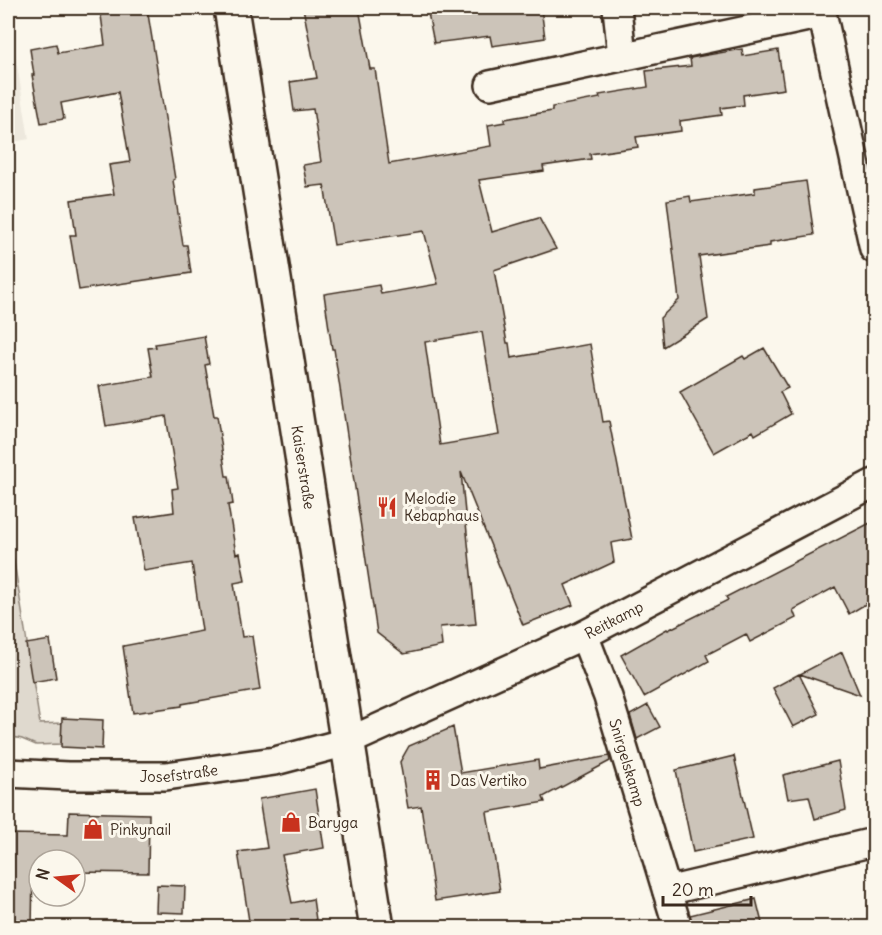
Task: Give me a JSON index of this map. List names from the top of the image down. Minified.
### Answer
{"streets":{"main road":["Kaiserstraße"],"street":["Reitkamp","Snirgelskamp","Josefstraße"]},"crossings":[["Kaiserstraße","Reitkamp"],["Kaiserstraße","Josefstraße"],["Reitkamp","Snirgelskamp"],["Reitkamp","Josefstraße"]],"places":{"restaurant":["Melodie Kebaphaus"],"building":["Das Vertiko"],"shop":["Baryga","Pinkynail"]},"scale_bar":"20 m","north":"left"}
